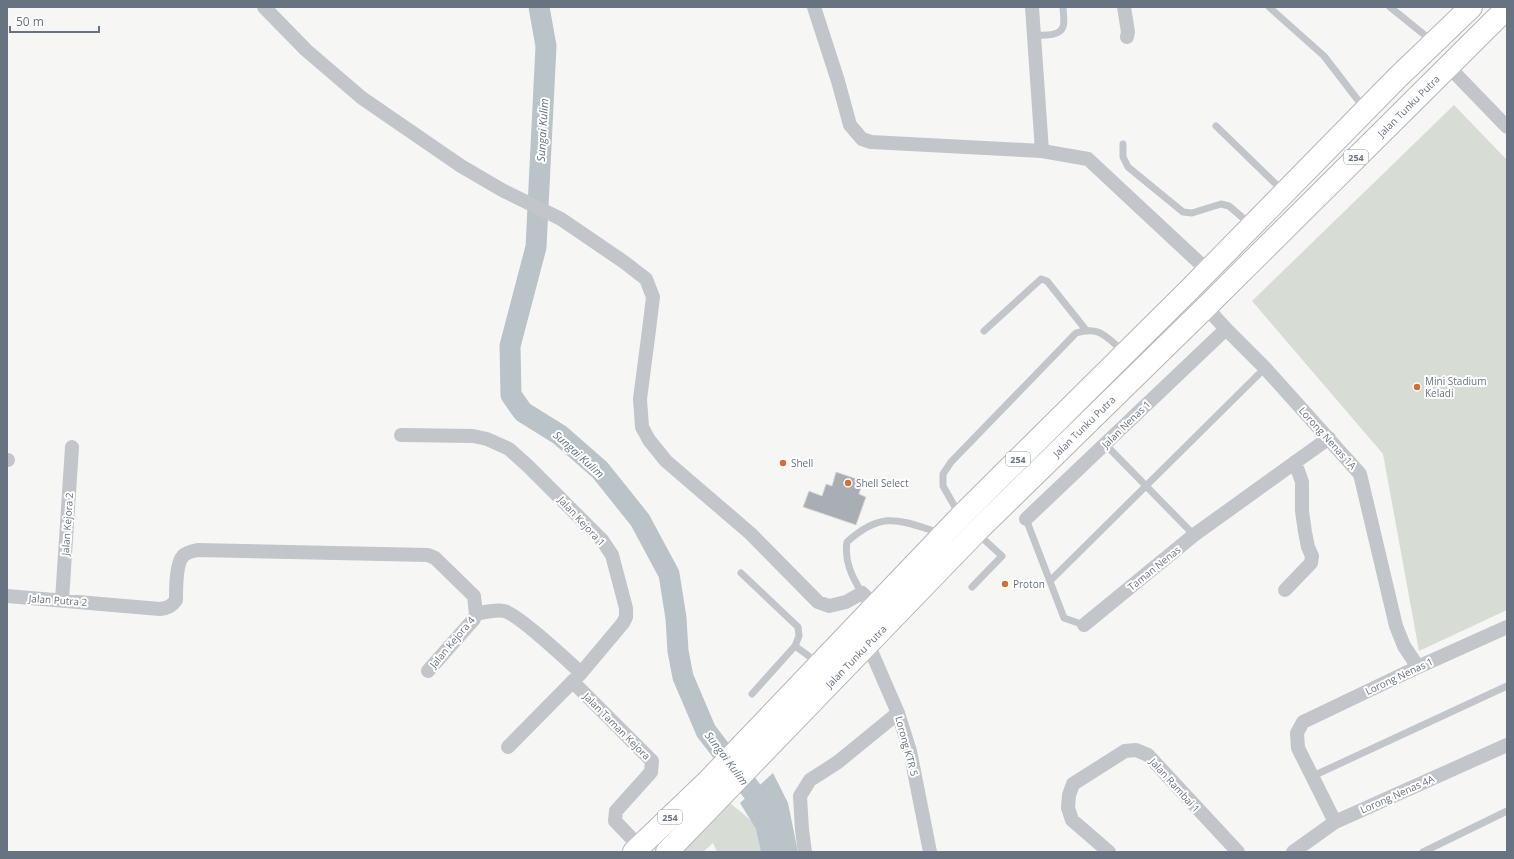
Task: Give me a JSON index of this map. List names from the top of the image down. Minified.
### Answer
{"streets":{"main road":["Jalan Tunku Putra","254"],"street":["Jalan Nenas 1","Lorong Nenas 1A","Jalan Kejora 1","Jalan Kejora 2","Taman Nenas","Jalan Putra 2","Jalan Kejora 4","Lorong Nenas 1","Jalan Taman Kejora","Lorong KTR 5","Jalan Rambai 1","Lorong Nenas 4A"]},"crossings":[["Jalan Tunku Putra","Lorong Nenas 1A"],["Jalan Tunku Putra","Jalan Taman Kejora"],["Jalan Tunku Putra","Lorong KTR 5"],["Jalan Nenas 1","Lorong Nenas 1A"],["Jalan Nenas 1","Taman Nenas"],["Lorong Nenas 1A","Taman Nenas"],["Lorong Nenas 1A","Lorong Nenas 1"],["Jalan Kejora 1","Jalan Taman Kejora"],["Jalan Kejora 2","Jalan Putra 2"],["Jalan Putra 2","Jalan Kejora 4"]],"water":["Sungai Kulim"],"places":["Mini Stadium Keladi","Shell","Shell Select","Proton"],"scale_bar":"50 m"}
